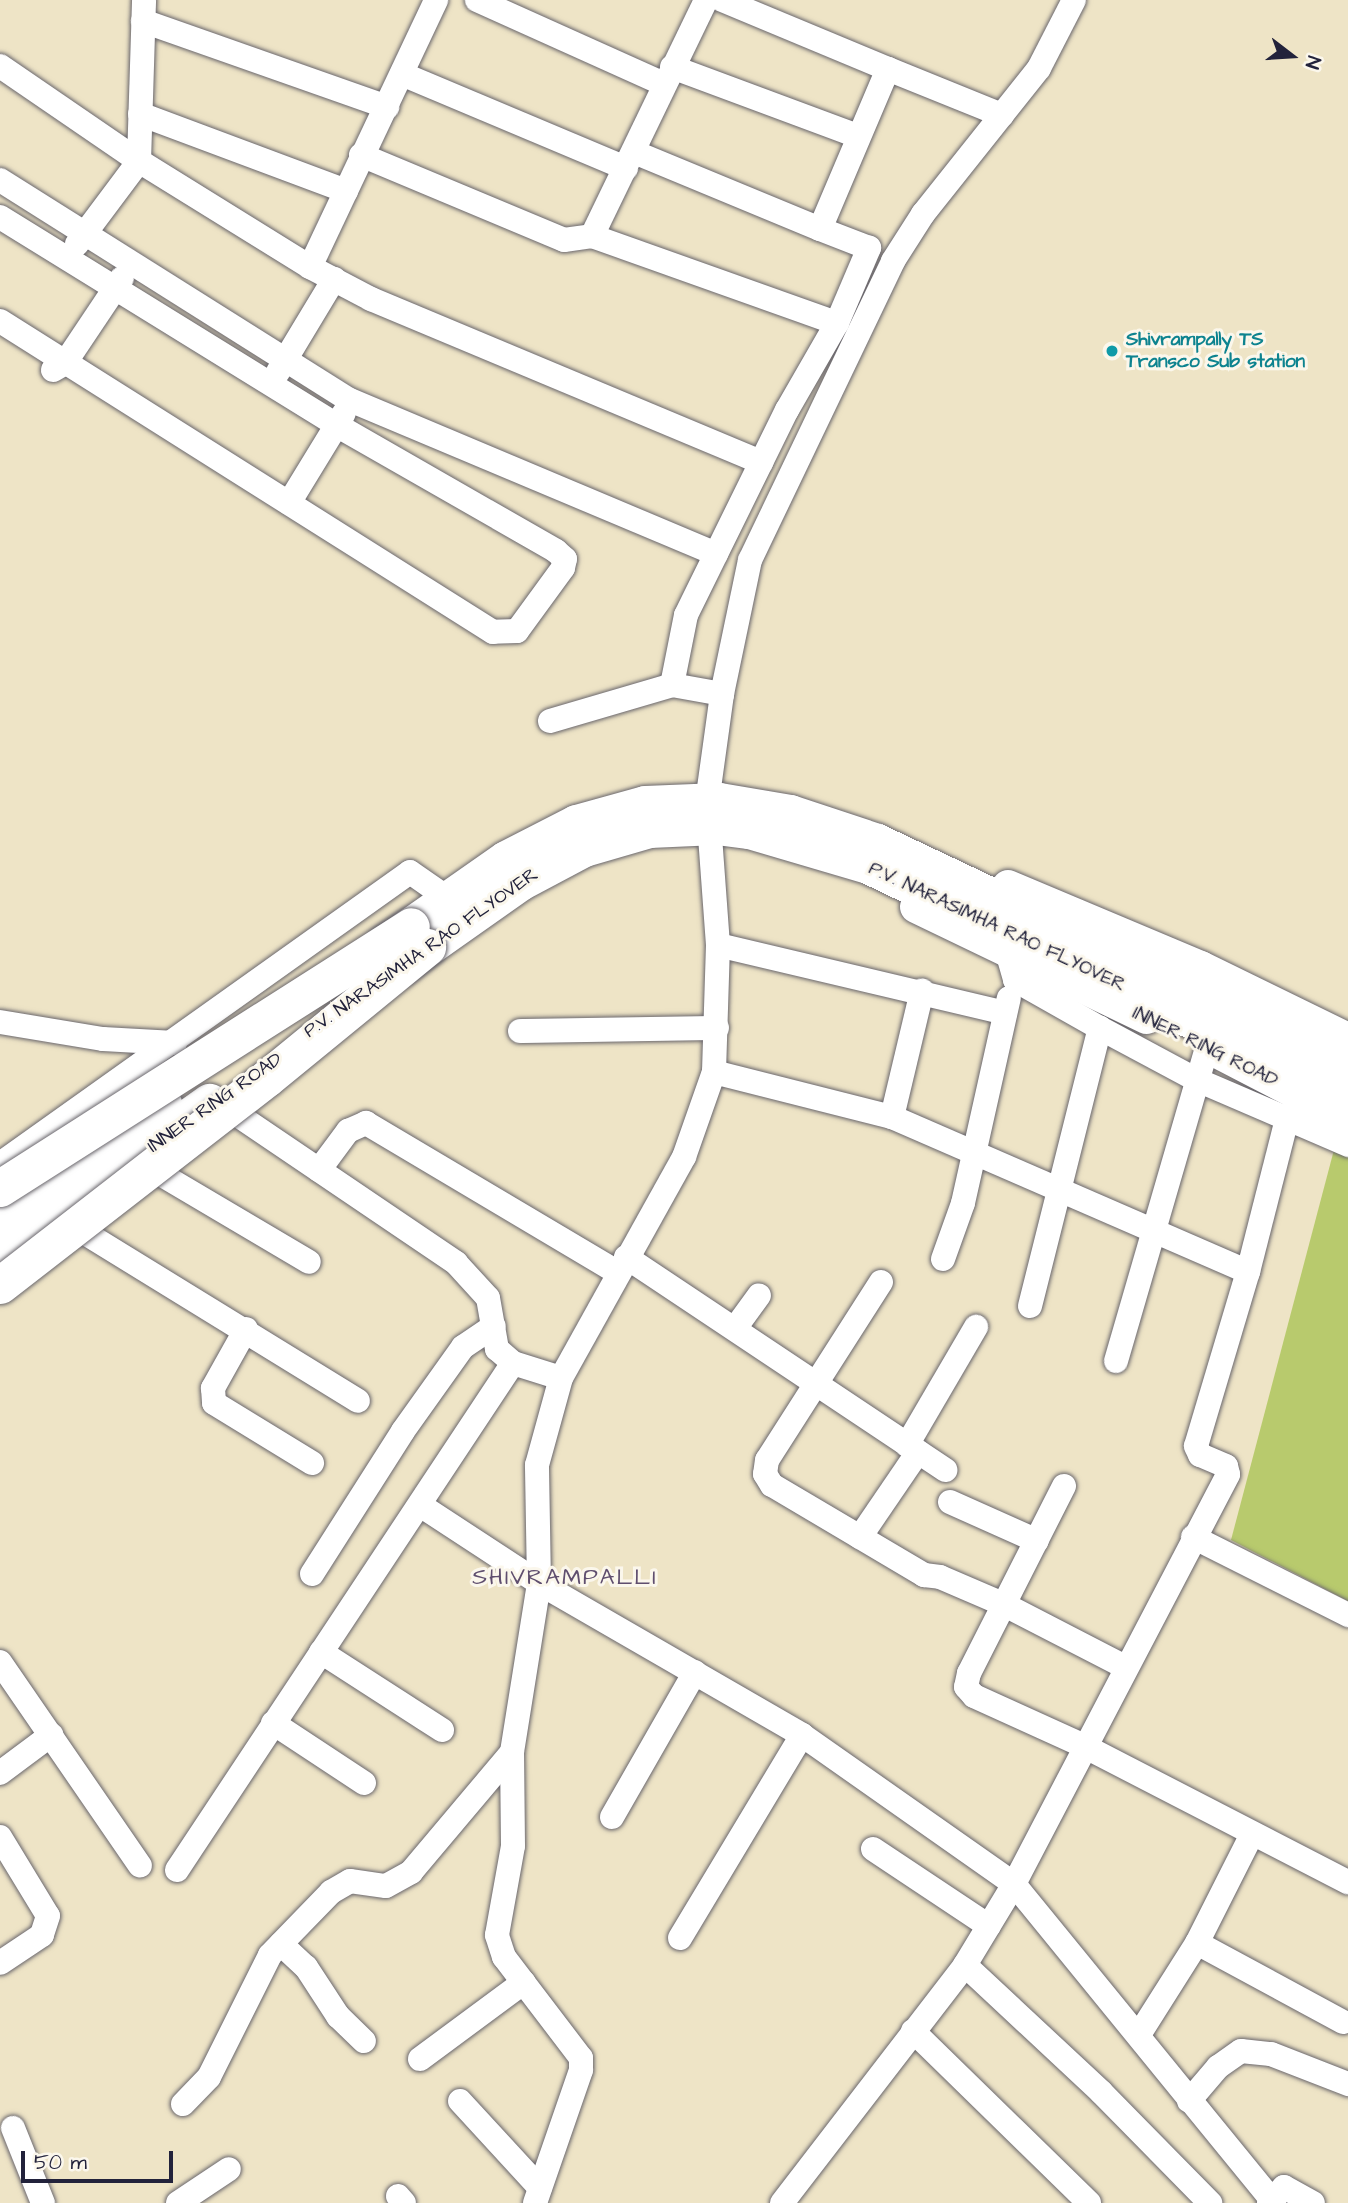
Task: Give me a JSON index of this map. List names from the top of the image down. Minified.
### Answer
{"streets":{"highway":["P.V. NARASIMHA RAO FLYOVER"],"main road":["INNER RING ROAD"]},"districts":["SHIVRAMPALLI"],"places":["Shivrampally TS Transco Sub station"],"scale_bar":"50 m","north":"right"}
